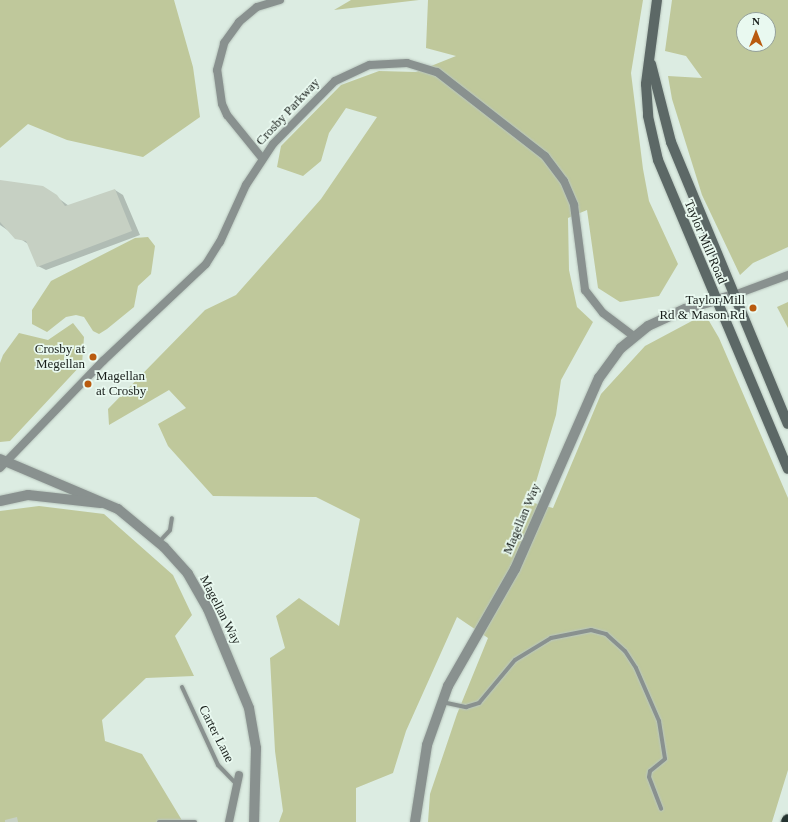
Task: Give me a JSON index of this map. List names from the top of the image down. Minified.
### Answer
{"streets":{"main road":["Taylor Mill Road"],"street":["Crosby Parkway","Magellan Way"],"lane":["Carter Lane"]},"crossings":[["Crosby Parkway","Magellan Way"],["Taylor Mill Road","Magellan Way"]],"places":["Taylor Mill Rd & Mason Rd","Crosby at Megellan","Magellan at Crosby"],"north":"top"}
